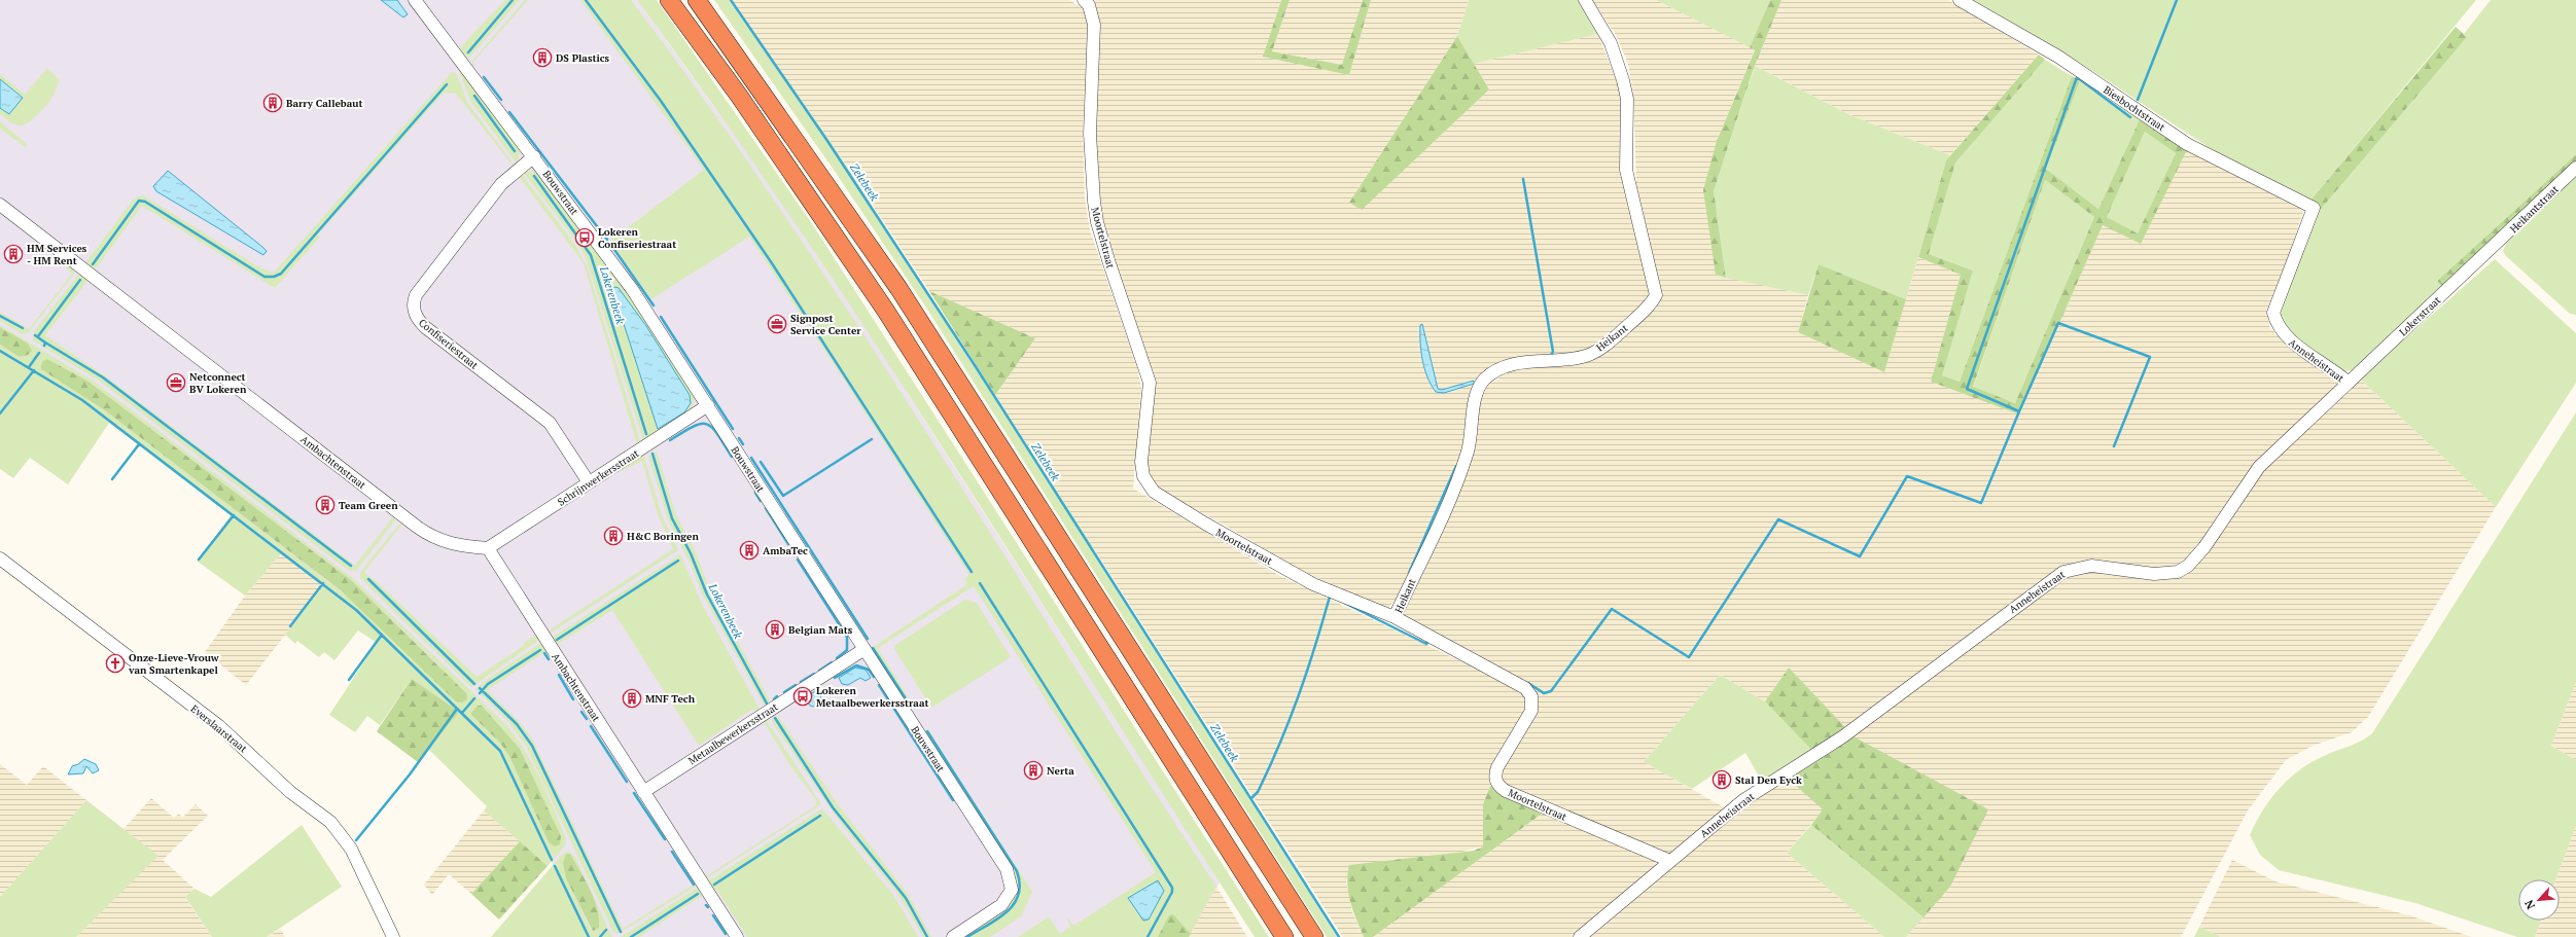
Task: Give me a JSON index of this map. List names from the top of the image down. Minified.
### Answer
{"streets":{"street":["Biesbochtstraat","Bouwstraat","Heikantstraat","Moortelstraat","Lokerstraat","Heikant","Confiseriestraat","Anneheistraat","Ambachtenstraat","Schrijnwerkersstraat","Everslaarstraat","Metaalbewerkersstraat"]},"crossings":[["Biesbochtstraat","Anneheistraat"],["Bouwstraat","Confiseriestraat"],["Bouwstraat","Schrijnwerkersstraat"],["Bouwstraat","Metaalbewerkersstraat"],["Heikantstraat","Lokerstraat"],["Moortelstraat","Heikant"],["Moortelstraat","Anneheistraat"],["Lokerstraat","Anneheistraat"],["Confiseriestraat","Schrijnwerkersstraat"],["Ambachtenstraat","Schrijnwerkersstraat"],["Ambachtenstraat","Metaalbewerkersstraat"]],"water":["Zelebeek","Lokerenbeek"],"places":{"building":["DS Plastics","Barry Callebaut","HM Services - HM Rent","Team Green","H&C Boringen","AmbaTec","Belgian Mats","MNF Tech","Nerta","Stal Den Eyck"],"bus stop":["Lokeren Confiseriestraat","Lokeren Metaalbewerkersstraat"],"office":["Signpost Service Center","Netconnect BV Lokeren"],"church":["Onze-Lieve-Vrouw van Smartenkapel"]},"north":"bottom left"}
